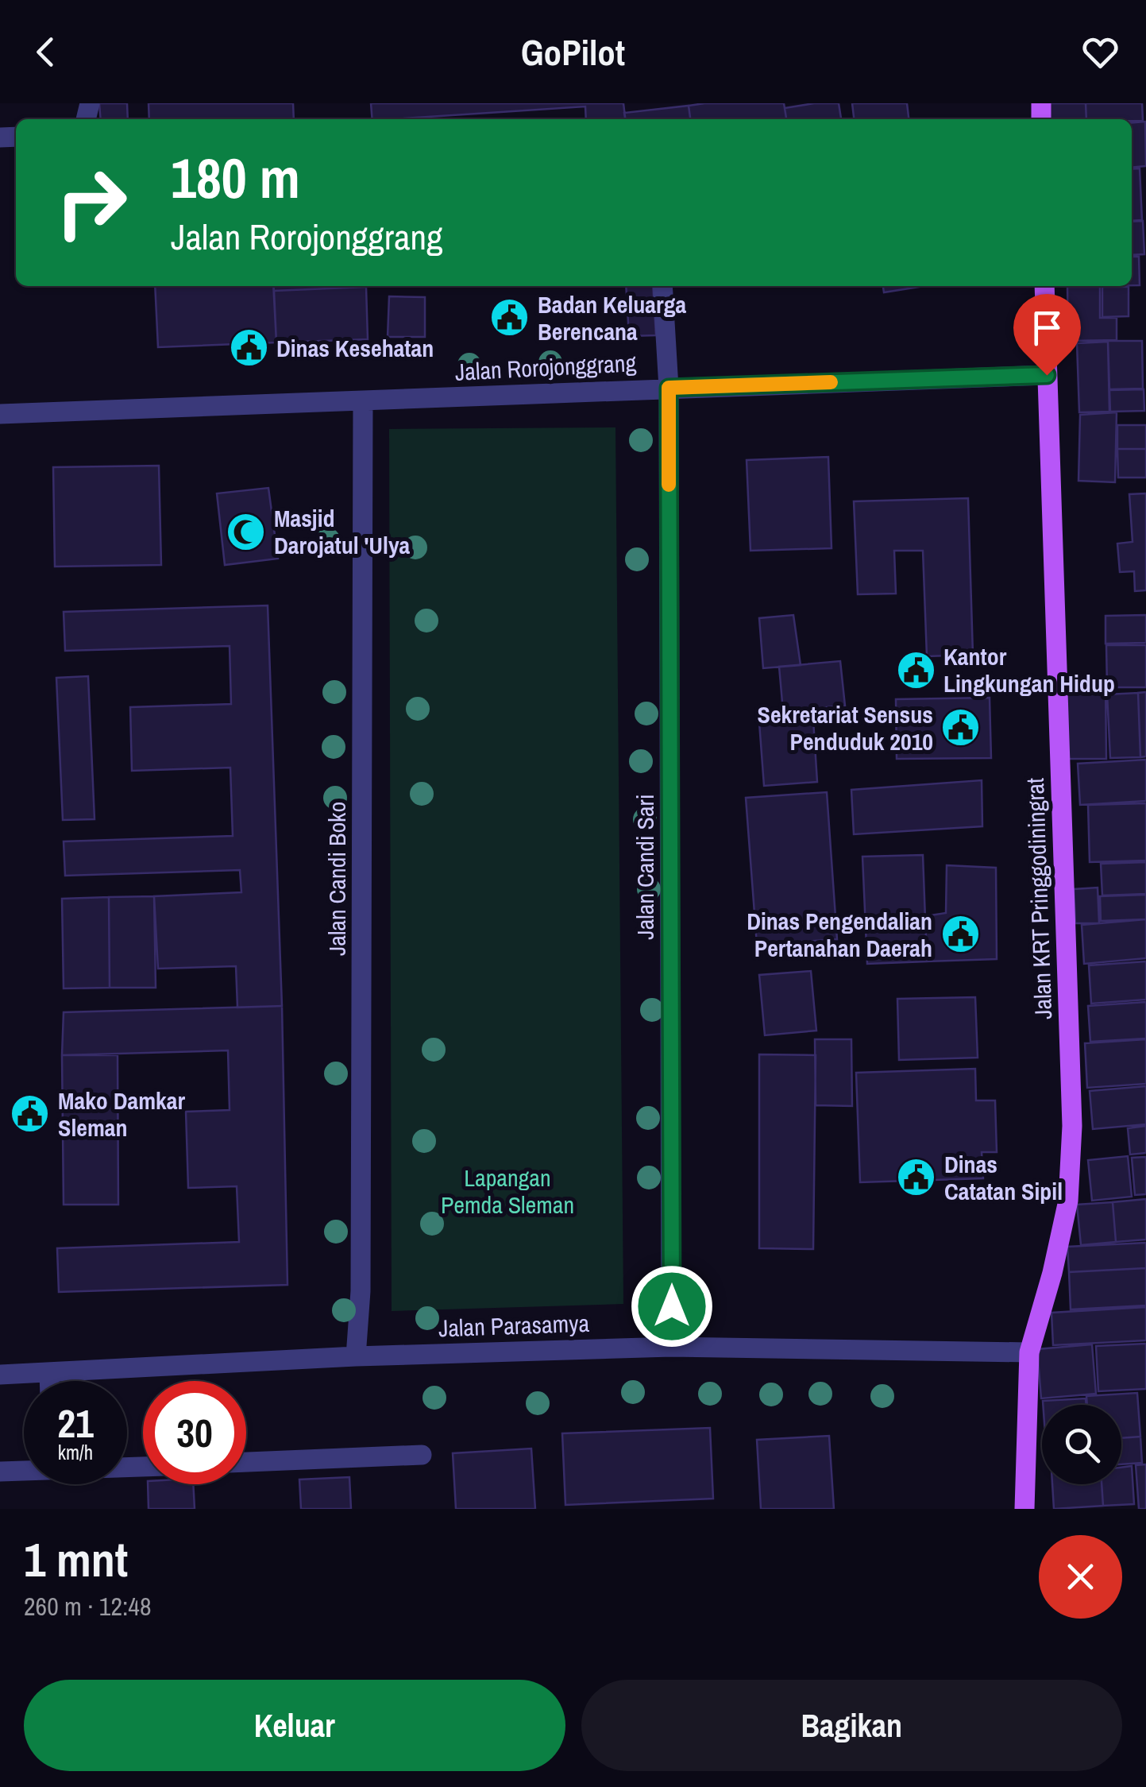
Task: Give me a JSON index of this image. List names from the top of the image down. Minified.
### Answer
{"streets":{"main road":["Jalan KRT Pringgodiningrat"],"street":["Jalan Rorojonggrang","Jalan Candi Sari","Jalan Candi Boko","Jalan Parasamya"]},"crossings":[["Jalan Rorojonggrang","Jalan Candi Sari"],["Jalan Rorojonggrang","Jalan Candi Boko"],["Jalan Rorojonggrang","Jalan KRT Pringgodiningrat"],["Jalan Candi Sari","Jalan Parasamya"],["Jalan Candi Boko","Jalan Parasamya"],["Jalan KRT Pringgodiningrat","Jalan Parasamya"]],"parks":["Lapangan Pemda Sleman"],"places":{"public building":["Badan Keluarga Berencana","Dinas Kesehatan","Kantor Lingkungan Hidup","Sekretariat Sensus Penduduk 2010","Dinas Pengendalian Pertanahan Daerah","Mako Damkar Sleman","Dinas Catatan Sipil"],"mosque":["Masjid Darojatul 'Ulya"]},"page":{"header":"GoPilot","turn":["180 m","Jalan Rorojonggrang"],"speed":"21 km/h","limit":"30","heading":["1 mnt","260 m · 12:48"],"buttons":["Keluar","Bagikan"]}}
